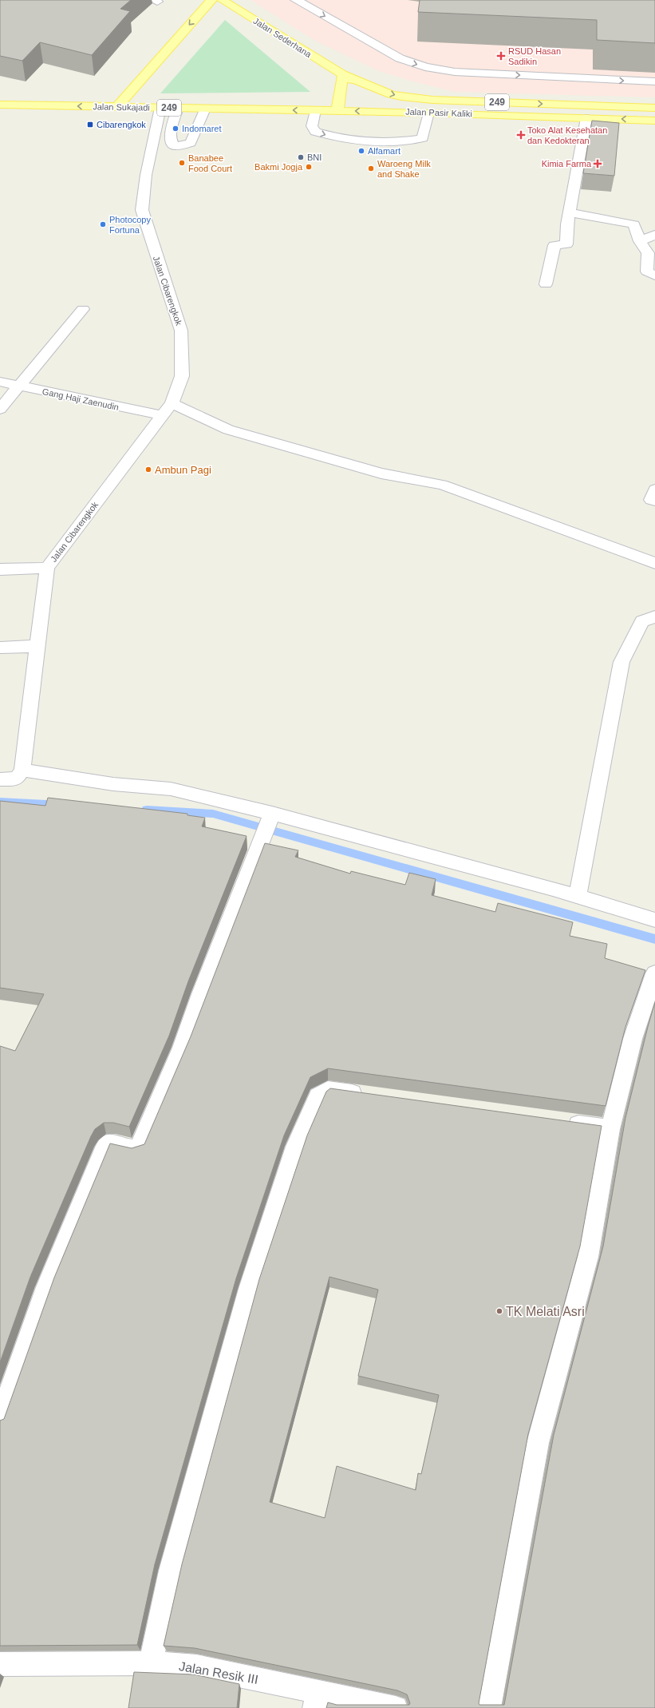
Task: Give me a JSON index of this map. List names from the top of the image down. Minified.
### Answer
{"streets":{"main road":["Jalan Sederhana","249","Jalan Sukajadi","Jalan Pasir Kaliki"],"street":["Jalan Cibarengkok","Gang Haji Zaenudin","Jalan Resik III"]},"crossings":[["Jalan Sederhana","Jalan Pasir Kaliki"],["Jalan Sukajadi","Jalan Pasir Kaliki"],["Jalan Sukajadi","Jalan Cibarengkok"],["Jalan Cibarengkok","Gang Haji Zaenudin"]],"one_way":["Jalan Sukajadi"],"places":{"health":["RSUD Hasan Sadikin","Toko Alat Kesehatan dan Kedokteran","Kimia Farma"],"transit":["Cibarengkok"],"other":["Indomaret","Alfamart","BNI","Banabee Food Court","Bakmi Jogja","Waroeng Milk and Shake","Photocopy Fortuna","Ambun Pagi","TK Melati Asri"]}}
